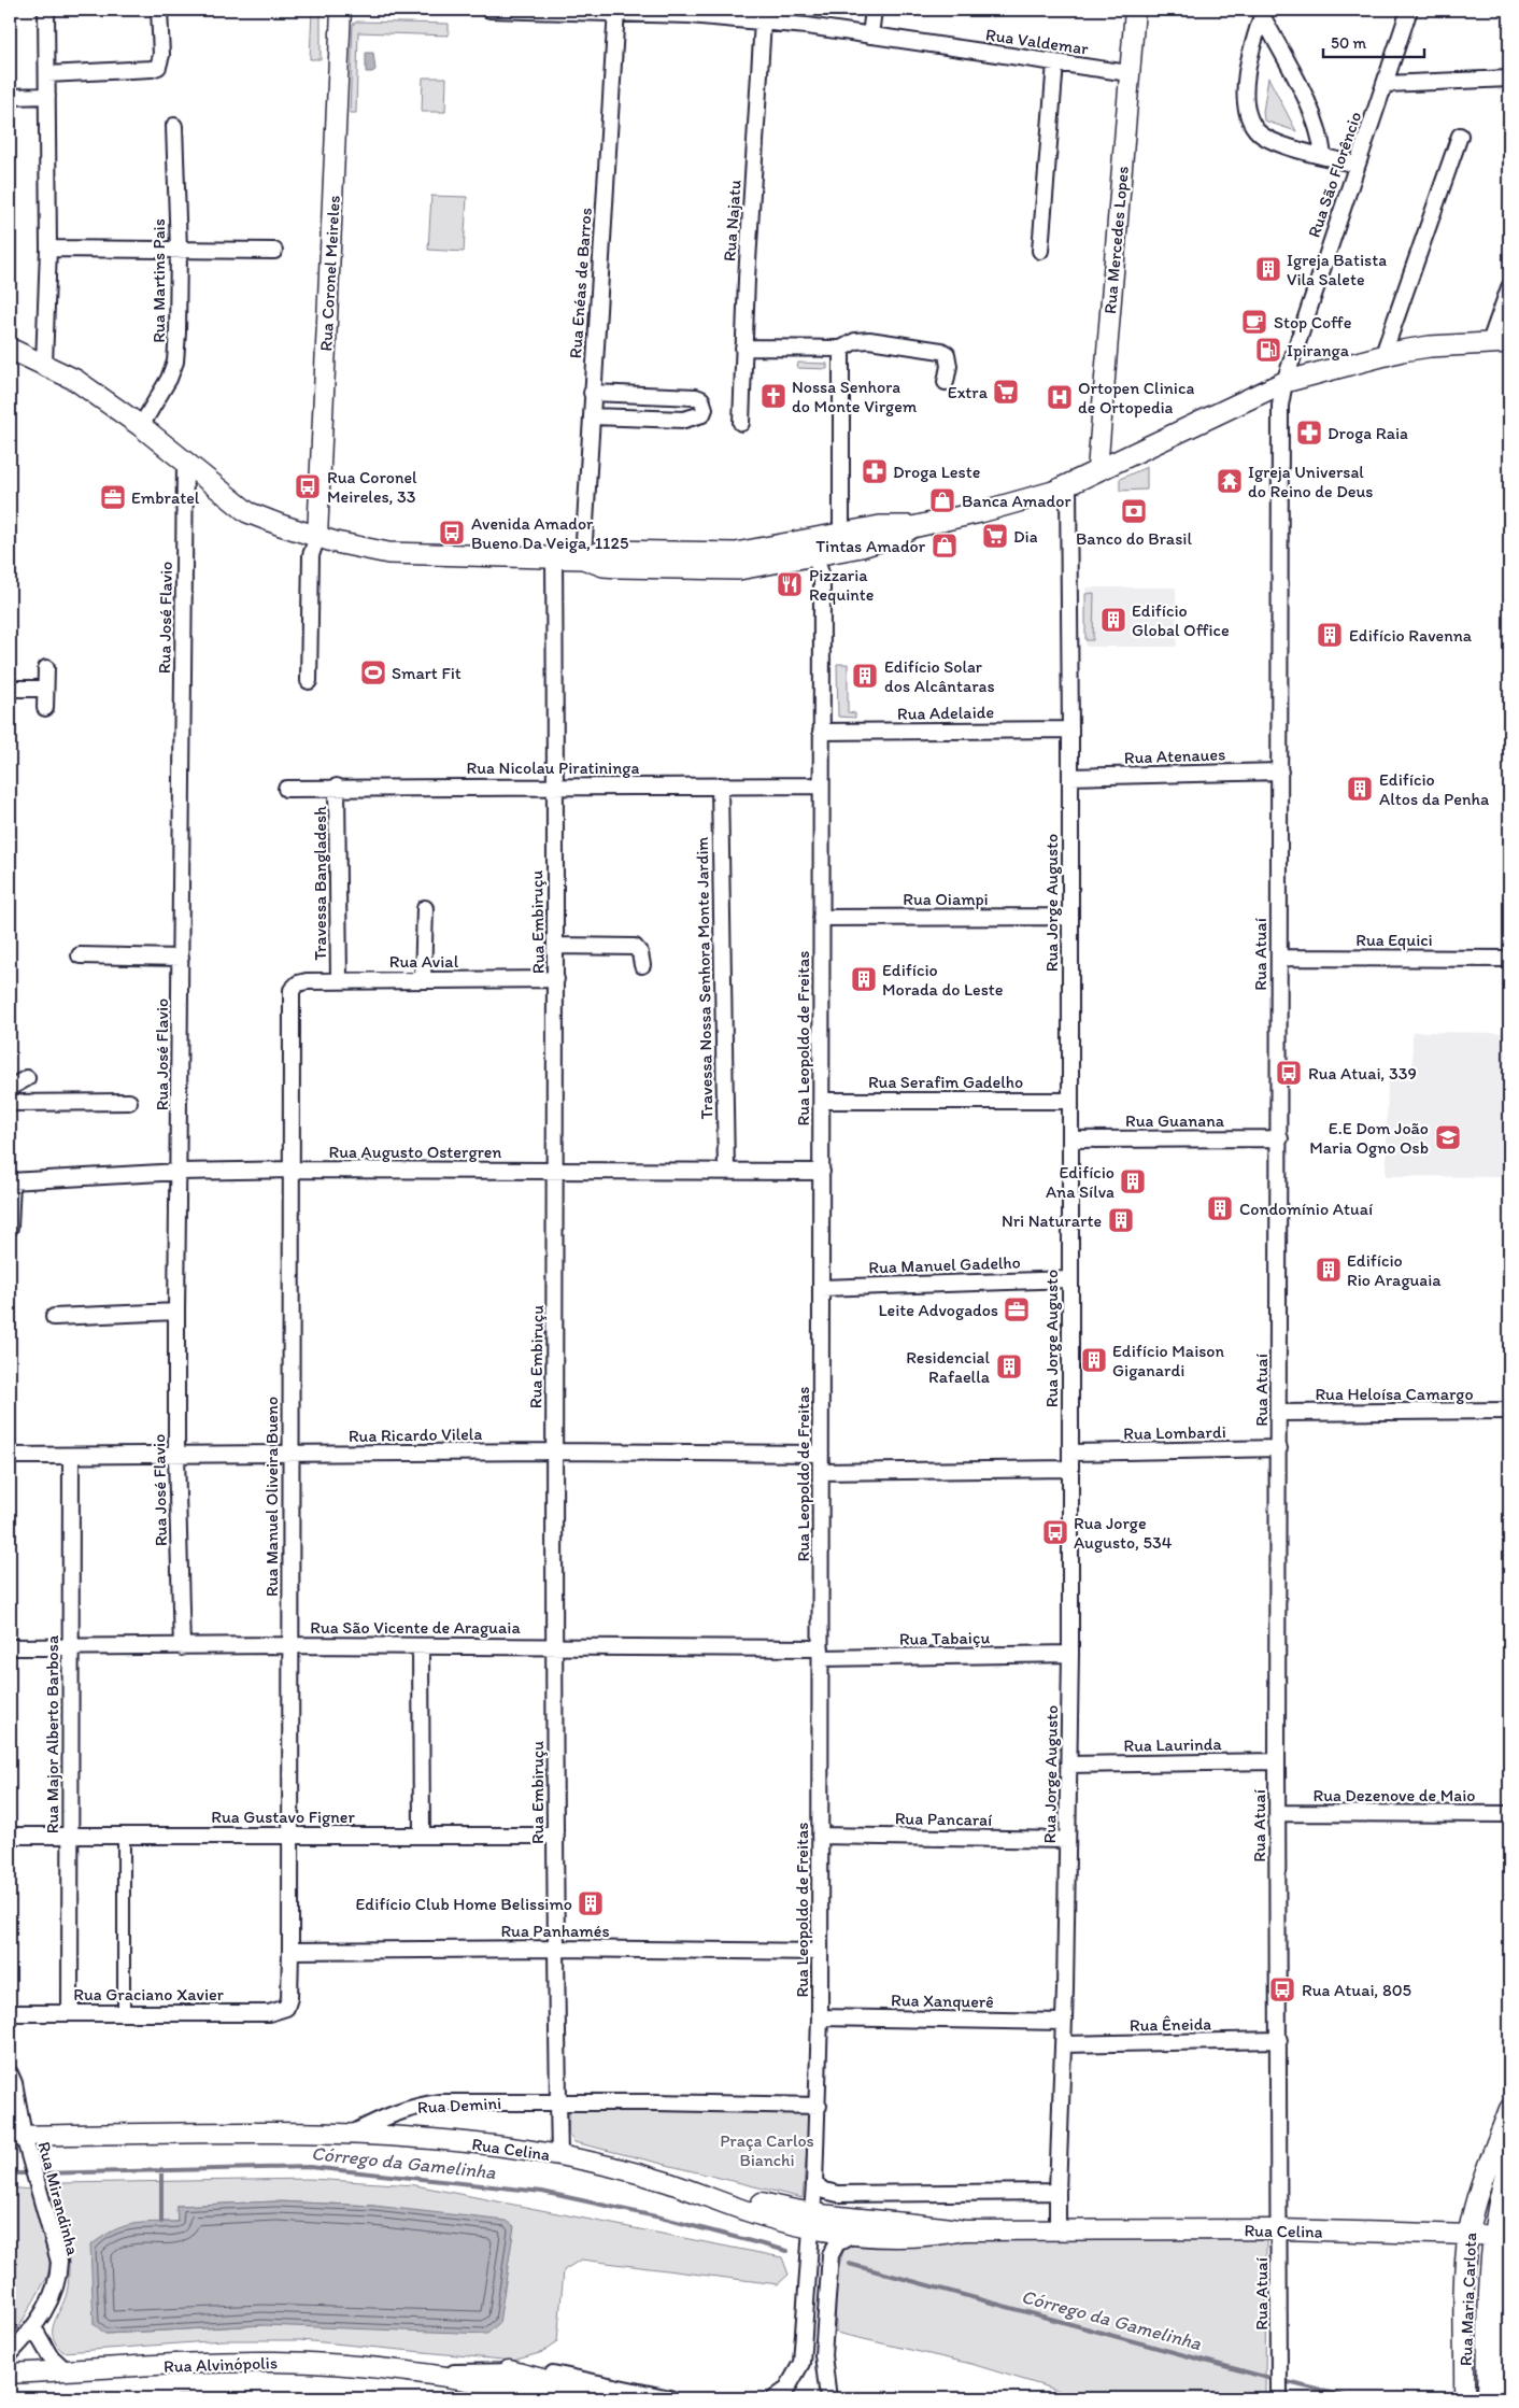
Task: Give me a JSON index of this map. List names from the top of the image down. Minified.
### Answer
{"streets":{"street":["Rua Valdemar","Rua São Florêncio","Rua Najatu","Rua Mercedes Lopes","Rua Coronel Meireles","Rua Martins Pais","Rua Enéas de Barros","Rua José Flavio","Rua Adelaide","Rua Atenaues","Rua Nicolau Piratininga","Travessa Bangladesh","Rua Oiampi","Rua Jorge Augusto","Rua Embiruçu","Rua Equici","Rua Atuaí","Rua Avial","Travessa Nossa Senhora Monte Jardim","Rua Leopoldo de Freitas","Rua Serafim Gadelho","Rua Guanana","Rua Augusto Ostergren","Rua Manuel Gadelho","Rua Heloísa Camargo","Rua Lombardi","Rua Ricardo Vilela","Rua Manuel Oliveira Bueno","Rua São Vicente de Araguaia","Rua Tabaiçu","Rua Major Alberto Barbosa","Rua Laurinda","Rua Dezenove de Maio","Rua Gustavo Figner","Rua Pancaraí","Rua Panhamés","Rua Graciano Xavier","Rua Xanquerê","Rua Êneida","Rua Demini","Rua Celina","Rua Mirandinha","Rua Maria Carlota","Rua Alvinópolis"]},"crossings":[["Rua Valdemar","Rua Najatu"],["Rua Valdemar","Rua Mercedes Lopes"],["Rua Valdemar","Rua Enéas de Barros"],["Rua São Florêncio","Rua Atuaí"],["Rua José Flavio","Rua Augusto Ostergren"],["Rua José Flavio","Rua Ricardo Vilela"],["Rua José Flavio","Rua São Vicente de Araguaia"],["Rua Adelaide","Rua Jorge Augusto"],["Rua Adelaide","Rua Leopoldo de Freitas"],["Rua Atenaues","Rua Jorge Augusto"],["Rua Atenaues","Rua Atuaí"],["Rua Nicolau Piratininga","Travessa Bangladesh"],["Rua Nicolau Piratininga","Rua Embiruçu"],["Rua Nicolau Piratininga","Travessa Nossa Senhora Monte Jardim"],["Rua Nicolau Piratininga","Rua Leopoldo de Freitas"],["Travessa Bangladesh","Rua Avial"],["Rua Oiampi","Rua Jorge Augusto"],["Rua Oiampi","Rua Leopoldo de Freitas"],["Rua Jorge Augusto","Rua Serafim Gadelho"],["Rua Jorge Augusto","Rua Guanana"],["Rua Jorge Augusto","Rua Manuel Gadelho"],["Rua Jorge Augusto","Rua Lombardi"],["Rua Jorge Augusto","Rua Tabaiçu"],["Rua Jorge Augusto","Rua Laurinda"],["Rua Jorge Augusto","Rua Pancaraí"],["Rua Jorge Augusto","Rua Xanquerê"],["Rua Jorge Augusto","Rua Êneida"],["Rua Embiruçu","Rua Avial"],["Rua Embiruçu","Rua Augusto Ostergren"],["Rua Embiruçu","Rua Ricardo Vilela"],["Rua Embiruçu","Rua São Vicente de Araguaia"],["Rua Embiruçu","Rua Gustavo Figner"],["Rua Embiruçu","Rua Panhamés"],["Rua Embiruçu","Rua Demini"],["Rua Embiruçu","Rua Celina"],["Rua Equici","Rua Atuaí"],["Rua Atuaí","Rua Guanana"],["Rua Atuaí","Rua Heloísa Camargo"],["Rua Atuaí","Rua Lombardi"],["Rua Atuaí","Rua Laurinda"],["Rua Atuaí","Rua Dezenove de Maio"],["Rua Atuaí","Rua Êneida"],["Rua Atuaí","Rua Celina"],["Rua Avial","Rua Manuel Oliveira Bueno"],["Travessa Nossa Senhora Monte Jardim","Rua Augusto Ostergren"],["Rua Leopoldo de Freitas","Rua Serafim Gadelho"],["Rua Leopoldo de Freitas","Rua Augusto Ostergren"],["Rua Leopoldo de Freitas","Rua Manuel Gadelho"],["Rua Leopoldo de Freitas","Rua Ricardo Vilela"],["Rua Leopoldo de Freitas","Rua São Vicente de Araguaia"],["Rua Leopoldo de Freitas","Rua Tabaiçu"],["Rua Leopoldo de Freitas","Rua Pancaraí"],["Rua Leopoldo de Freitas","Rua Panhamés"],["Rua Leopoldo de Freitas","Rua Xanquerê"],["Rua Leopoldo de Freitas","Rua Demini"],["Rua Leopoldo de Freitas","Rua Celina"],["Rua Augusto Ostergren","Rua Manuel Oliveira Bueno"],["Rua Ricardo Vilela","Rua Manuel Oliveira Bueno"],["Rua Ricardo Vilela","Rua Major Alberto Barbosa"],["Rua Manuel Oliveira Bueno","Rua São Vicente de Araguaia"],["Rua Manuel Oliveira Bueno","Rua Gustavo Figner"],["Rua Manuel Oliveira Bueno","Rua Panhamés"],["Rua Manuel Oliveira Bueno","Rua Graciano Xavier"],["Rua São Vicente de Araguaia","Rua Tabaiçu"],["Rua São Vicente de Araguaia","Rua Major Alberto Barbosa"],["Rua Major Alberto Barbosa","Rua Gustavo Figner"],["Rua Major Alberto Barbosa","Rua Graciano Xavier"],["Rua Demini","Rua Celina"],["Rua Demini","Rua Mirandinha"],["Rua Celina","Rua Maria Carlota"]],"water":["Córrego da Gamelinha"],"parks":["Praça Carlos Bianchi"],"places":{"building":["Igreja Batista Vila Salete","Edifício Global Office","Edifício Ravenna","Edifício Solar dos Alcântaras","Edifício Altos da Penha","Edifício Morada do Leste","Edifício Ana Sílva","Condomínio Atuaí","Nri Naturarte","Edifício Rio Araguaia","Edifício Maison Giganardi","Residencial Rafaella","Edifício Club Home Belissimo"],"cafe":["Stop Coffe"],"fuel station":["Ipiranga"],"supermarket":["Extra","Dia"],"church":["Nossa Senhora do Monte Virgem"],"hospital":["Ortopen Clinica de Ortopedia"],"pharmacy":["Droga Raia","Droga Leste"],"temple":["Igreja Universal do Reino de Deus"],"bus stop":["Rua Coronel Meireles, 33","Avenida Amador Bueno Da Veiga, 1125","Rua Atuai, 339","Rua Jorge Augusto, 534","Rua Atuai, 805"],"office":["Embratel","Leite Advogados"],"shop":["Banca Amador","Tintas Amador"],"bank":["Banco do Brasil"],"restaurant":["Pizzaria Requinte"],"sports":["Smart Fit"],"school or university":["E.E Dom João Maria Ogno Osb"]},"scale_bar":"50 m"}
